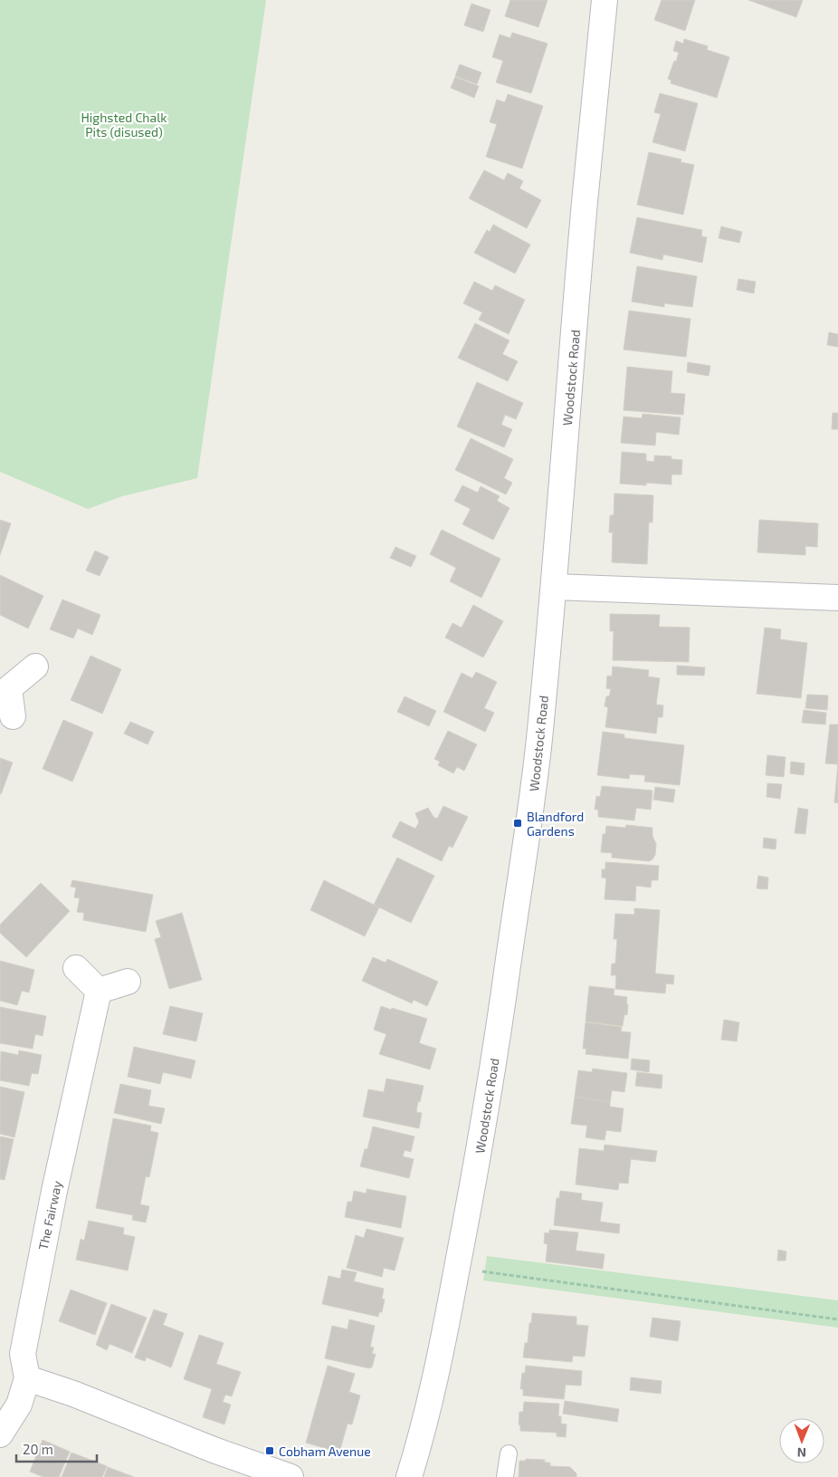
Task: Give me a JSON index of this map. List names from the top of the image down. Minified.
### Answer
{"streets":{"street":["Woodstock Road","The Fairway"]},"parks":["Highsted Chalk Pits (disused)"],"places":{"transit":["Blandford Gardens","Cobham Avenue"]},"scale_bar":"20 m","north":"bottom"}
